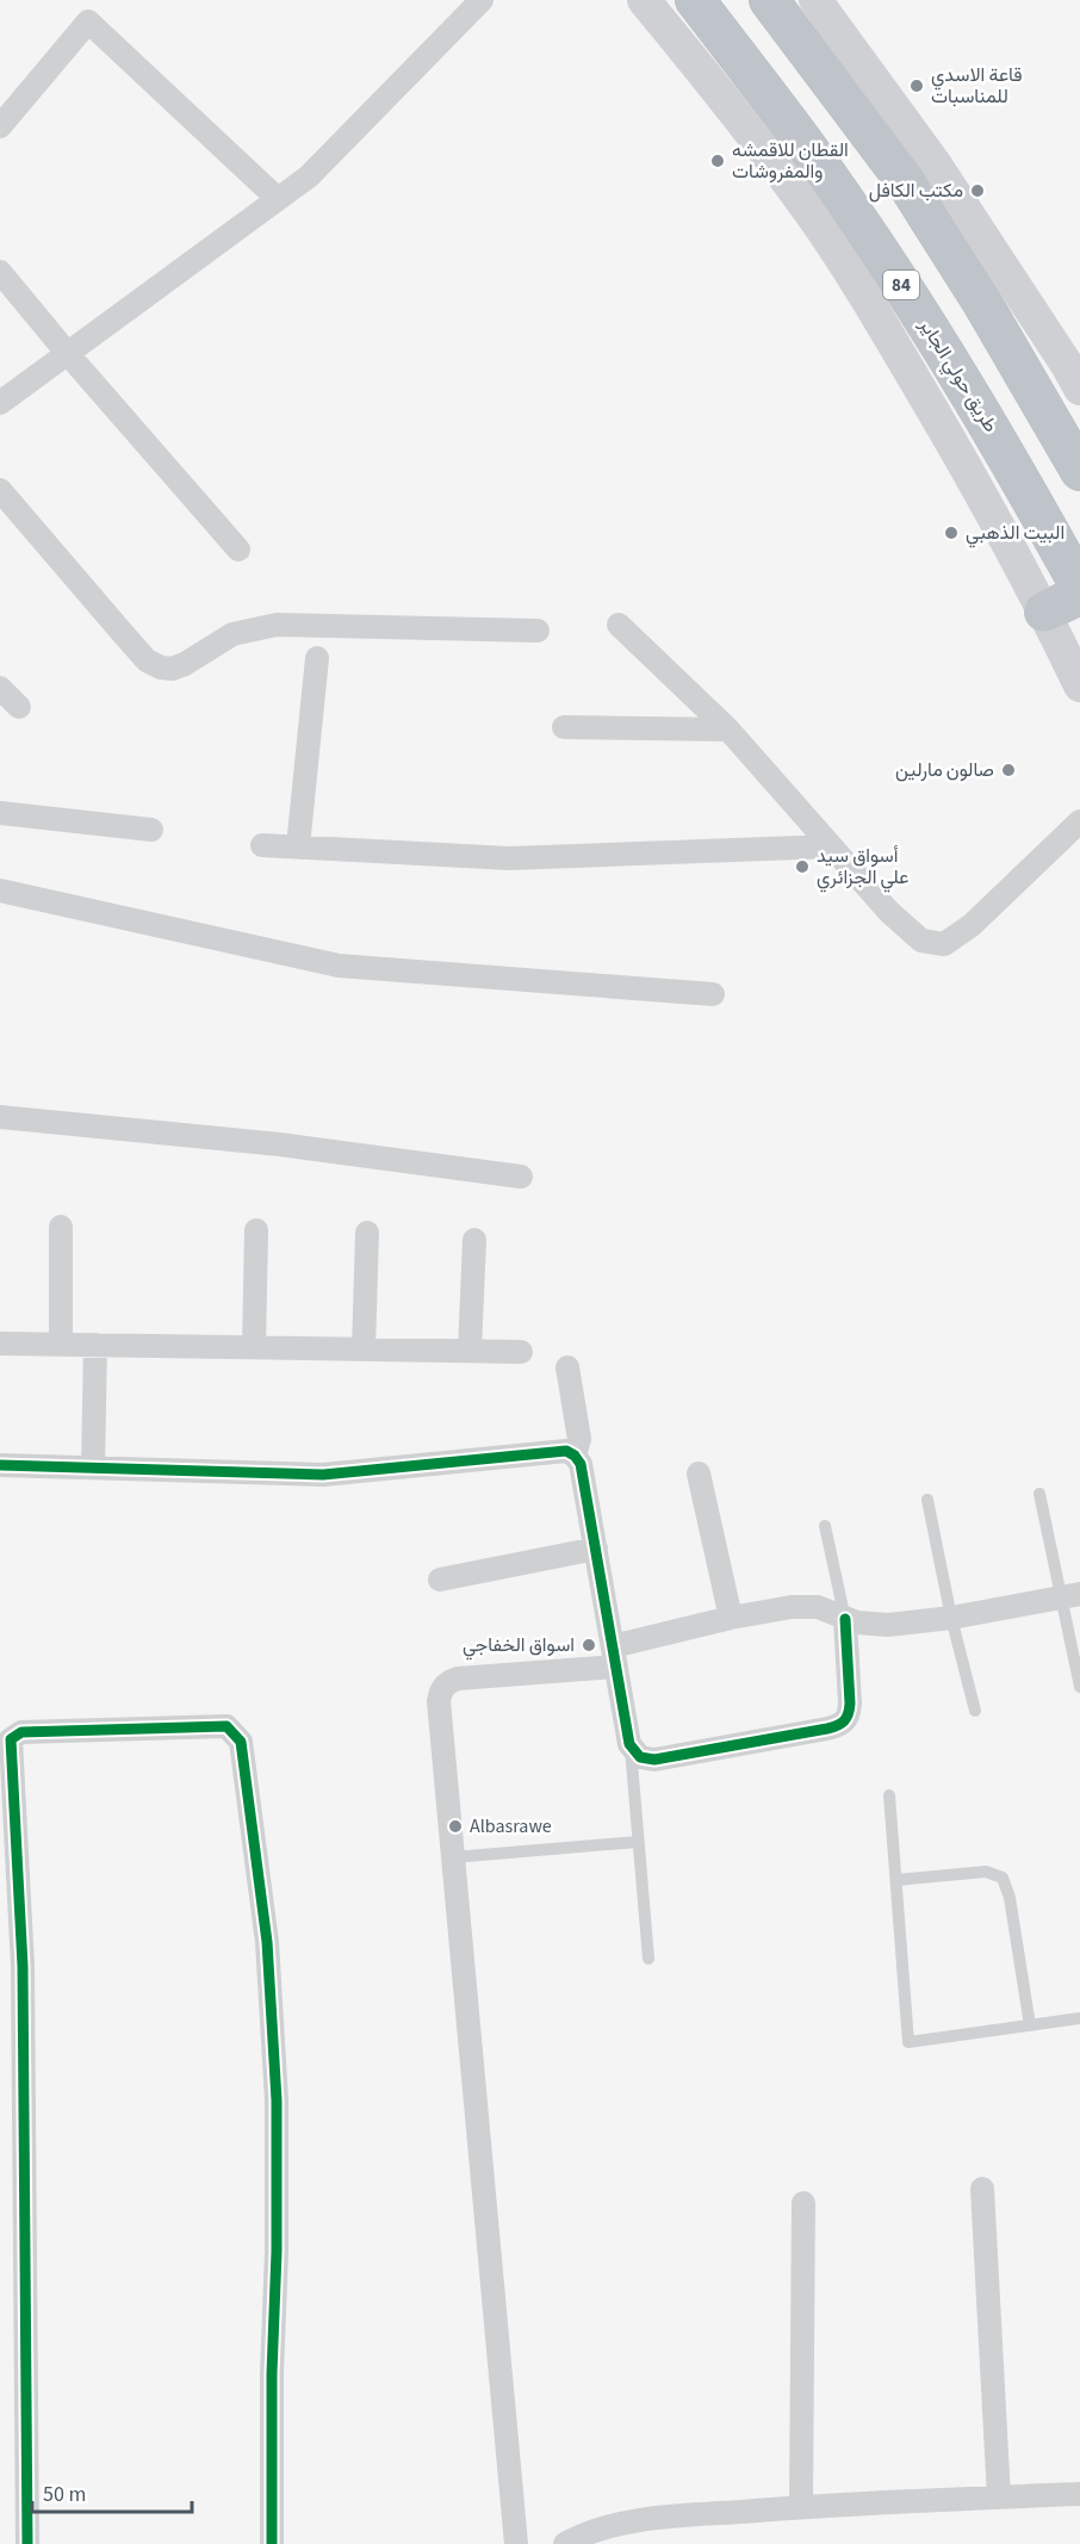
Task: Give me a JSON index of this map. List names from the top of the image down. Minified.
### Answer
{"streets":{"highway":["84","طريق حولي الجاير"]},"places":["قاعة الاسدي للمناسبات","القطان للاقمشه والمفروشات","مكتب الكافل","البيت الذهبي","صالون مارلين","أسواق سيد علي الجزائري","اسواق الخفاجي","Albasrawe"],"scale_bar":"50 m"}
